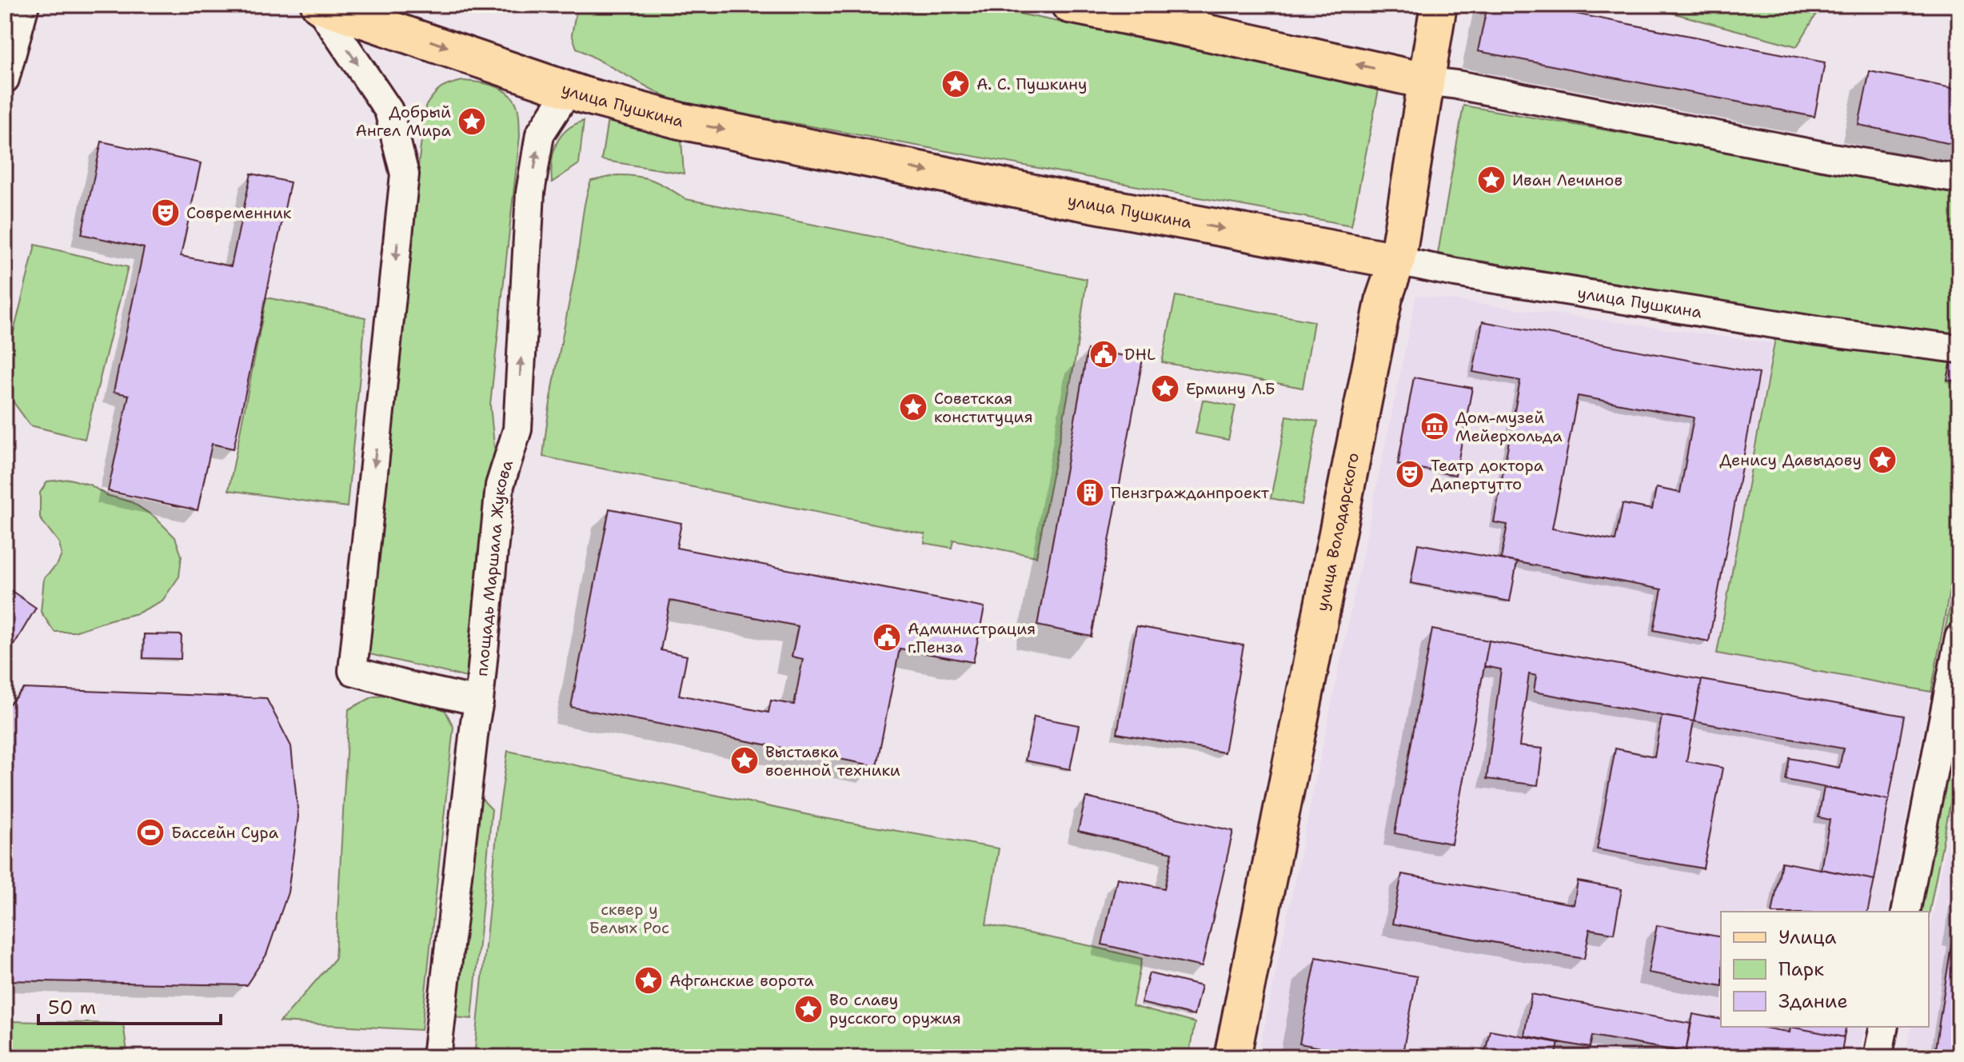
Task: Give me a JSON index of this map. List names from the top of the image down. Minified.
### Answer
{"streets":{"main road":["улица Пушкина","улица Володарского"],"street":["площадь Маршала Жукова"]},"crossings":[["улица Пушкина","улица Володарского"],["улица Пушкина","площадь Маршала Жукова"]],"one_way":["площадь Маршала Жукова"],"parks":["сквер у Белых Рос"],"places":{"place":["А. С. Пушкину","Добрый Ангел Мира","Иван Лечинов","Ермину Л.Б","Советская конституция","Денису Давыдову","Выставка военной техники","Афганские ворота","Во славу русского оружия"],"theatre":["Современник","Театр доктора Дапертутто"],"public building":["DHL","Администрация г.Пенза"],"museum":["Дом-музей Мейерхольда"],"building":["Пензгражданпроект"],"sports":["Бассейн Сура"]},"legend":["Улица","Парк","Здание"],"scale_bar":"50 m"}
